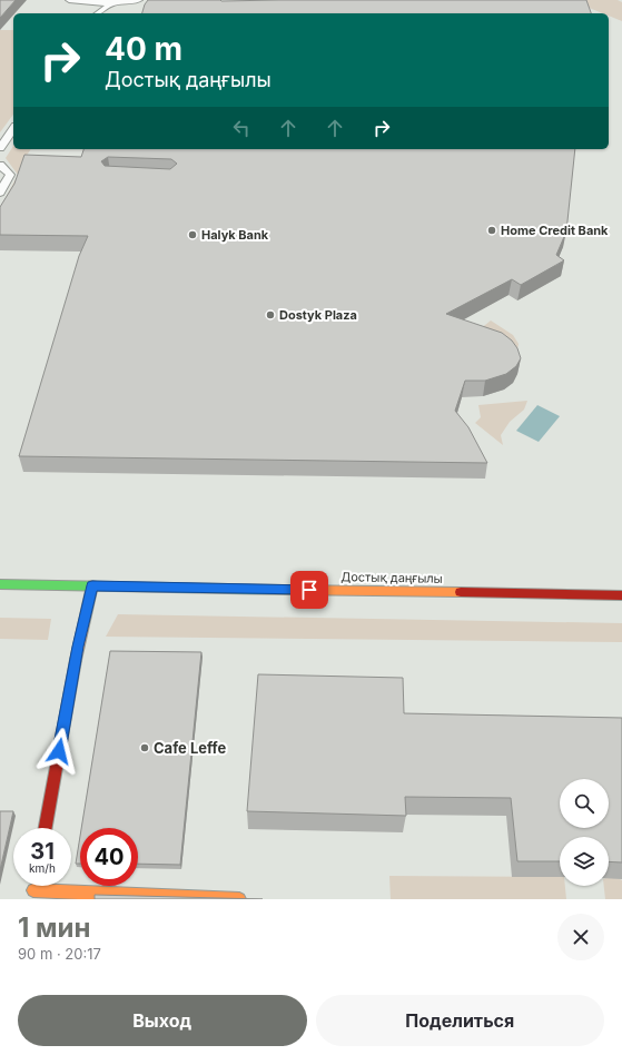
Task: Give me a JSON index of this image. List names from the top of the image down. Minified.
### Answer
{"streets":{"main road":["Достық даңғылы"]},"places":["Home Credit Bank","Halyk Bank","Dostyk Plaza","Cafe Leffe"],"page":{"turn":["40 m","Достық даңғылы"],"speed":"31 km/h","limit":"40","heading":["1 мин","90 m · 20:17"],"buttons":["Выход","Поделиться"]}}
